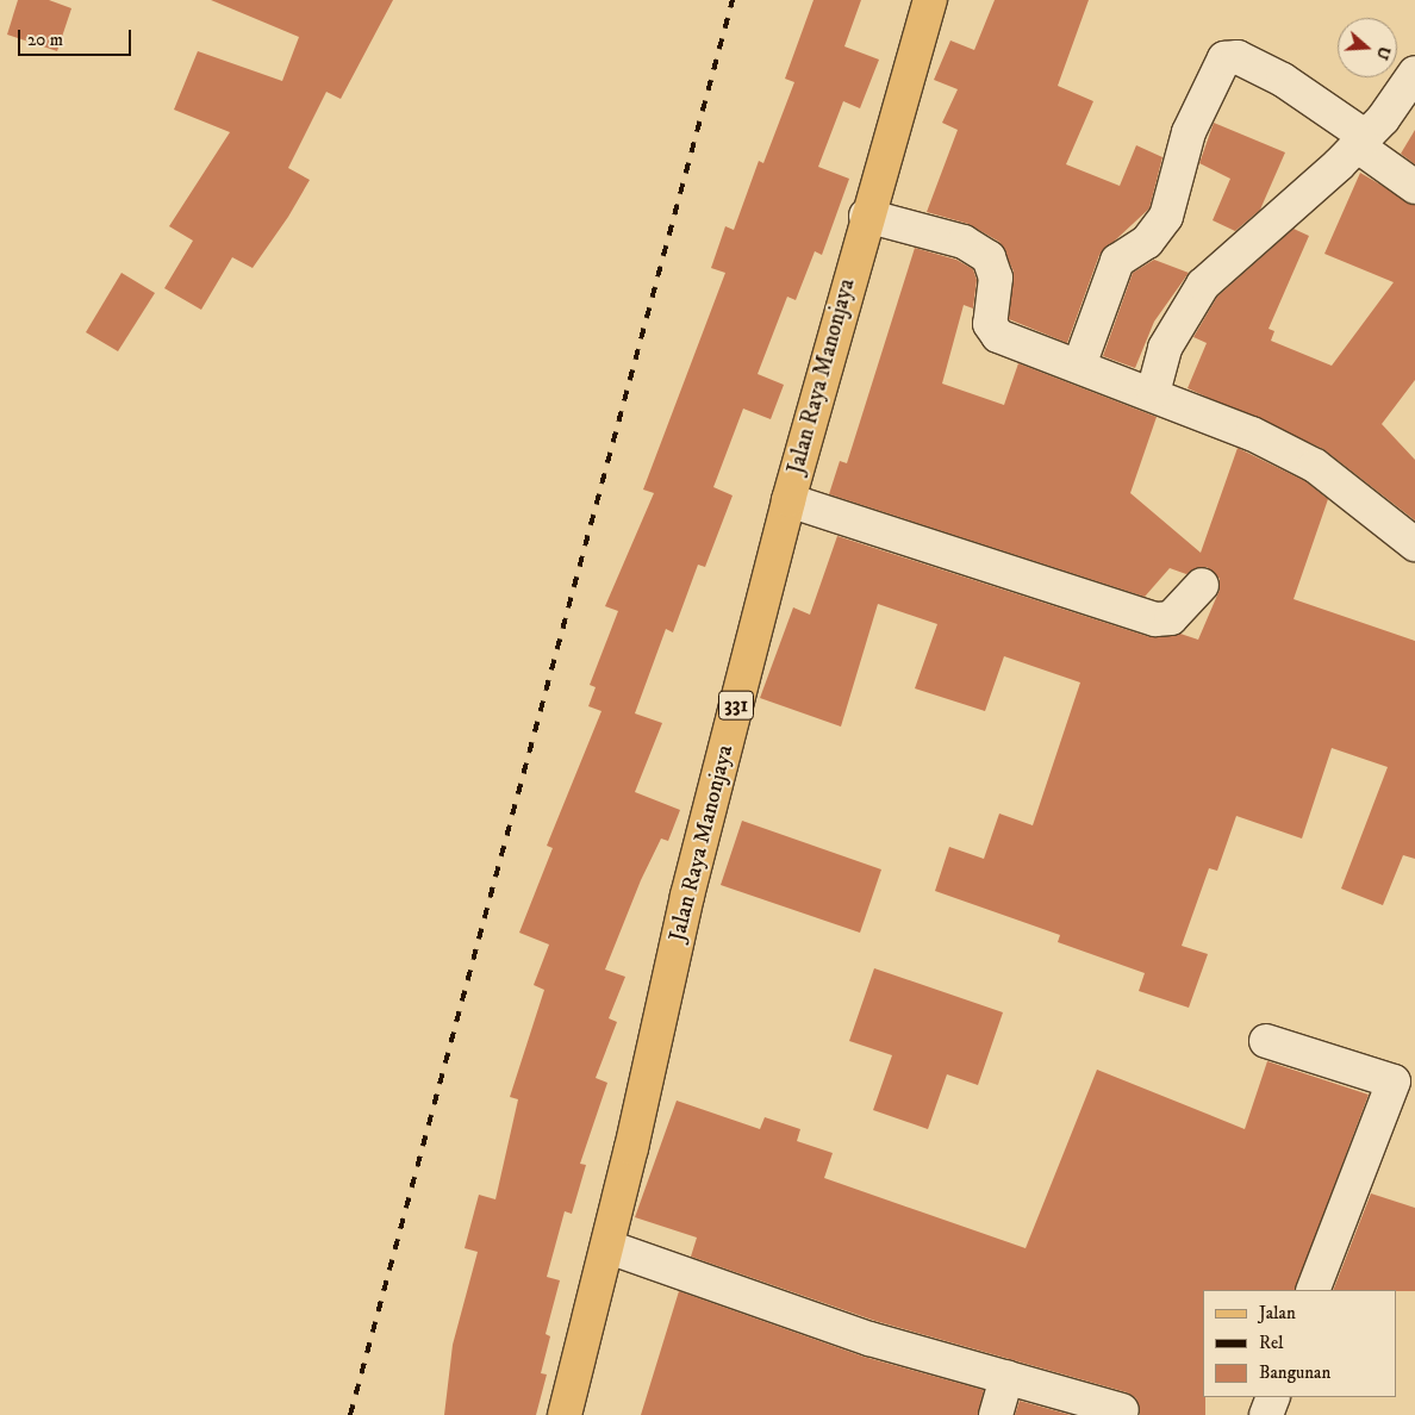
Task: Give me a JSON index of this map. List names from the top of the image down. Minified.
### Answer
{"streets":{"main road":["Jalan Raya Manonjaya","331"]},"legend":["Jalan","Rel","Bangunan"],"scale_bar":"20 m","north":"right"}
